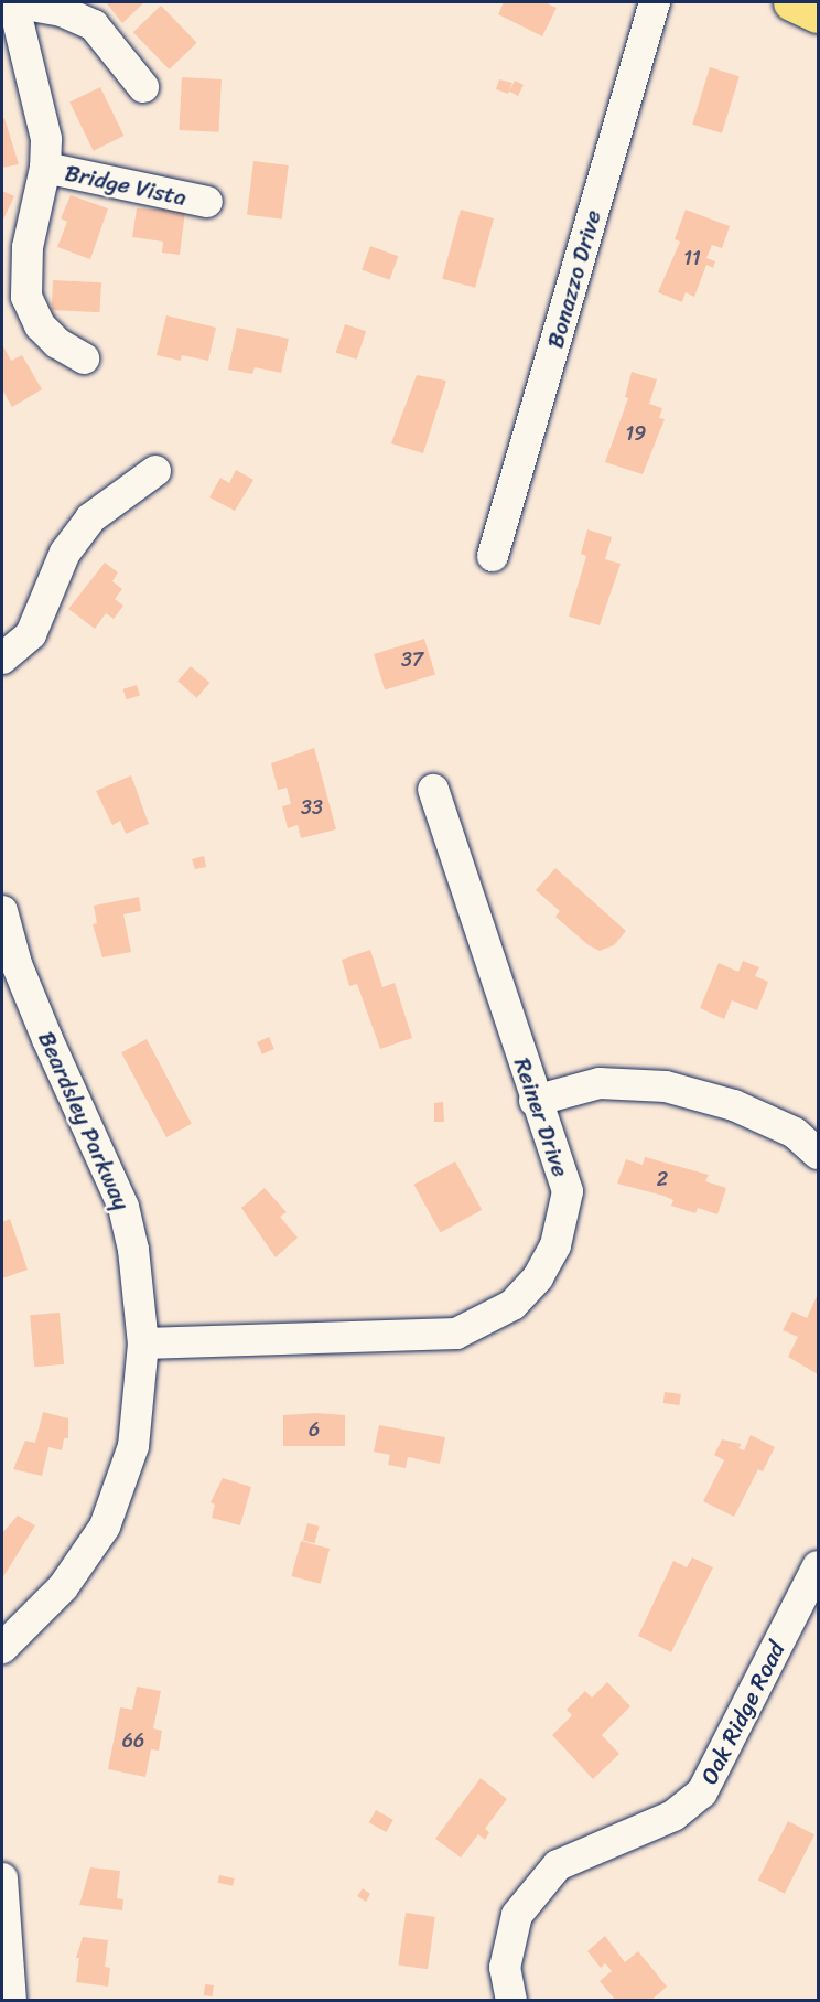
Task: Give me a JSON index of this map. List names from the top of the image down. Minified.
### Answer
{"streets":{"street":["Bridge Vista","Bonazzo Drive","Reiner Drive","Beardsley Parkway","Oak Ridge Road"]},"crossings":[["Reiner Drive","Beardsley Parkway"]],"house_numbers":["11","19","37","33","2","6","66"]}
